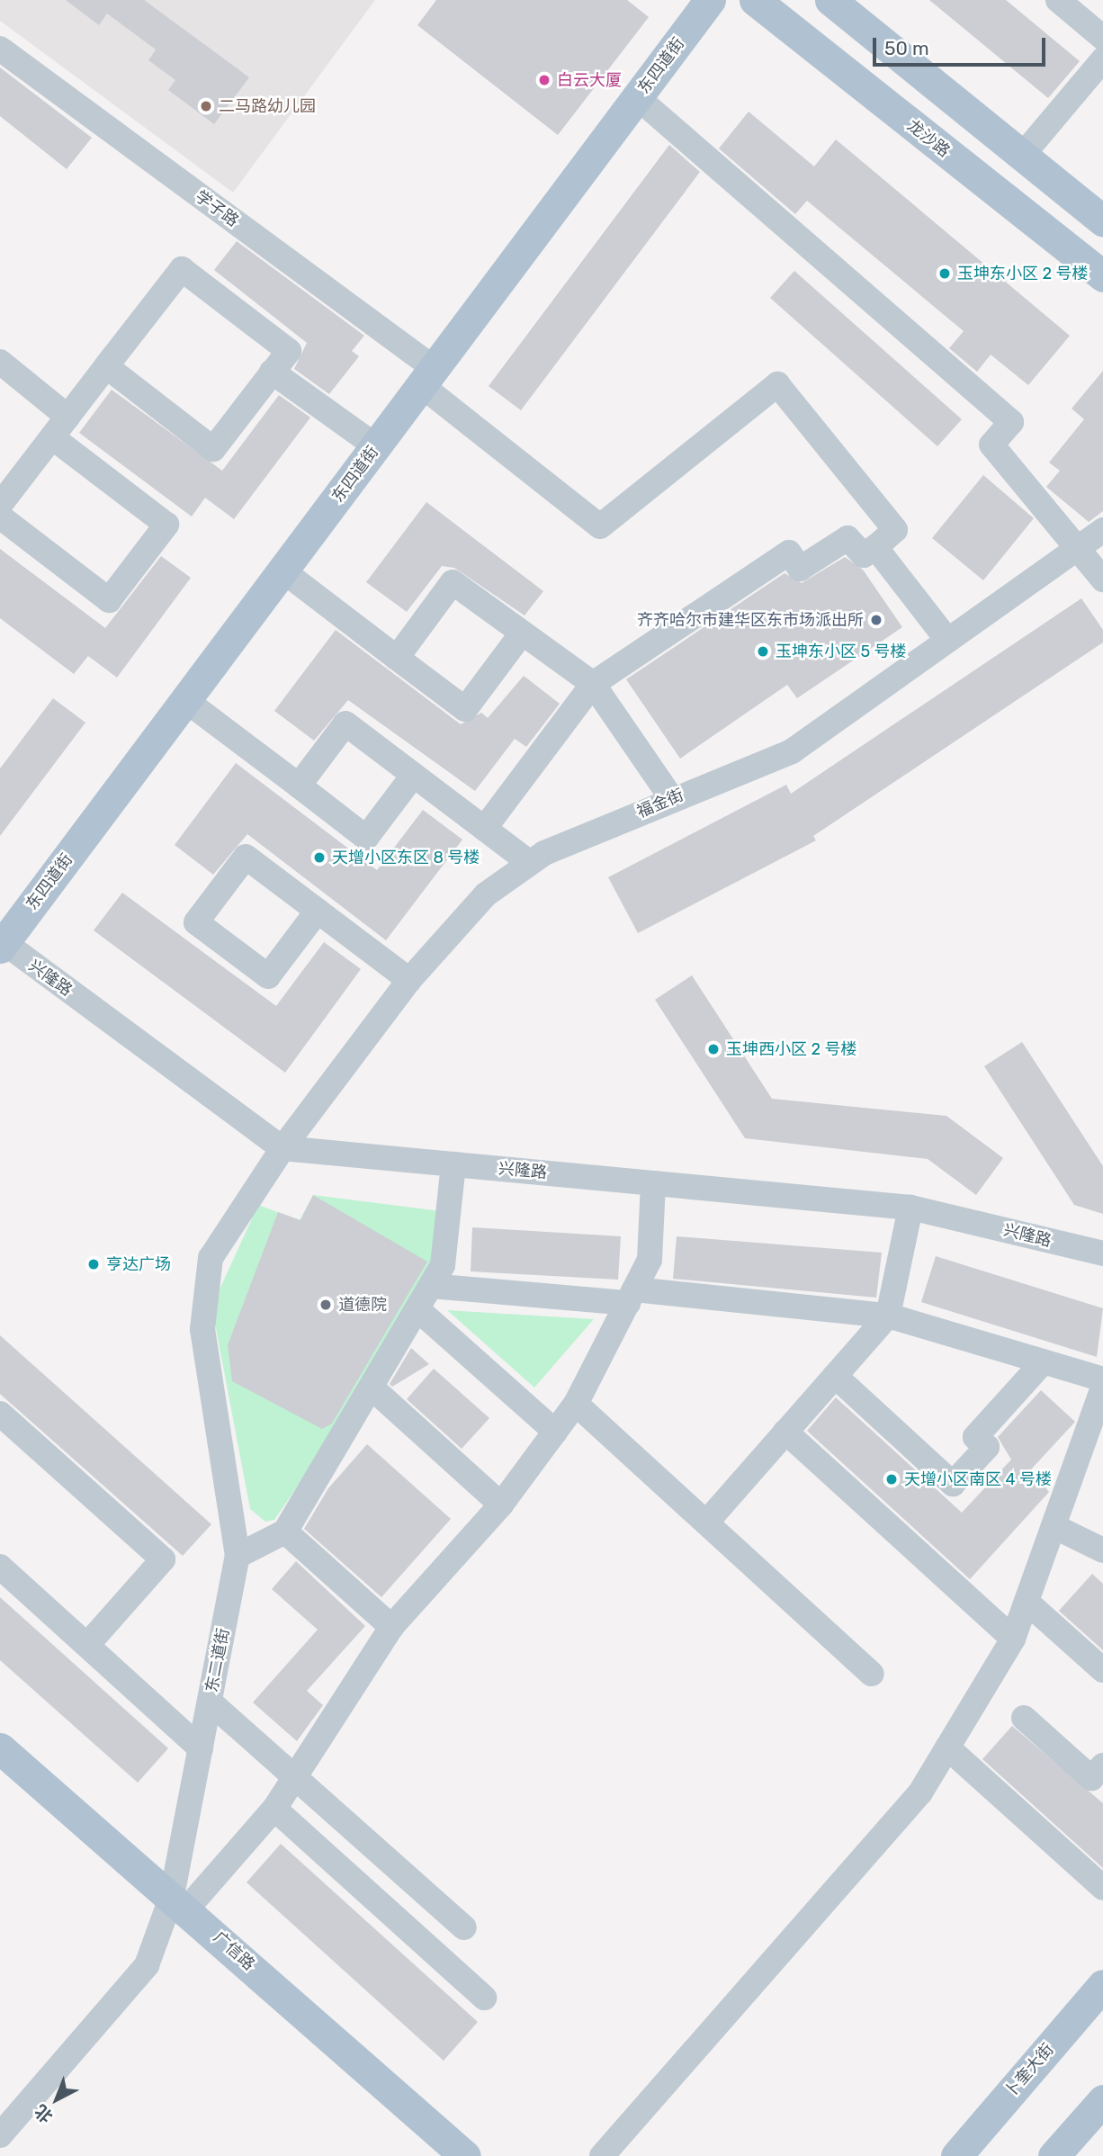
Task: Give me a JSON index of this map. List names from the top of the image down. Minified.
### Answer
{"streets":{"main road":["东四道街","龙沙路","广信路","卜奎大街"],"street":["学子路","福金街","兴隆路","东二道街"]},"crossings":[["东四道街","学子路"],["东四道街","兴隆路"],["福金街","兴隆路"],["福金街","东二道街"],["兴隆路","东二道街"],["东二道街","广信路"]],"places":["白云大厦","二马路幼儿园","玉坤东小区 2 号楼","齐齐哈尔市建华区东市场派出所","玉坤东小区 5 号楼","天增小区东区 8 号楼","玉坤西小区 2 号楼","亨达广场","道德院","天增小区南区 4 号楼"],"scale_bar":"50 m","north":"bottom left"}
